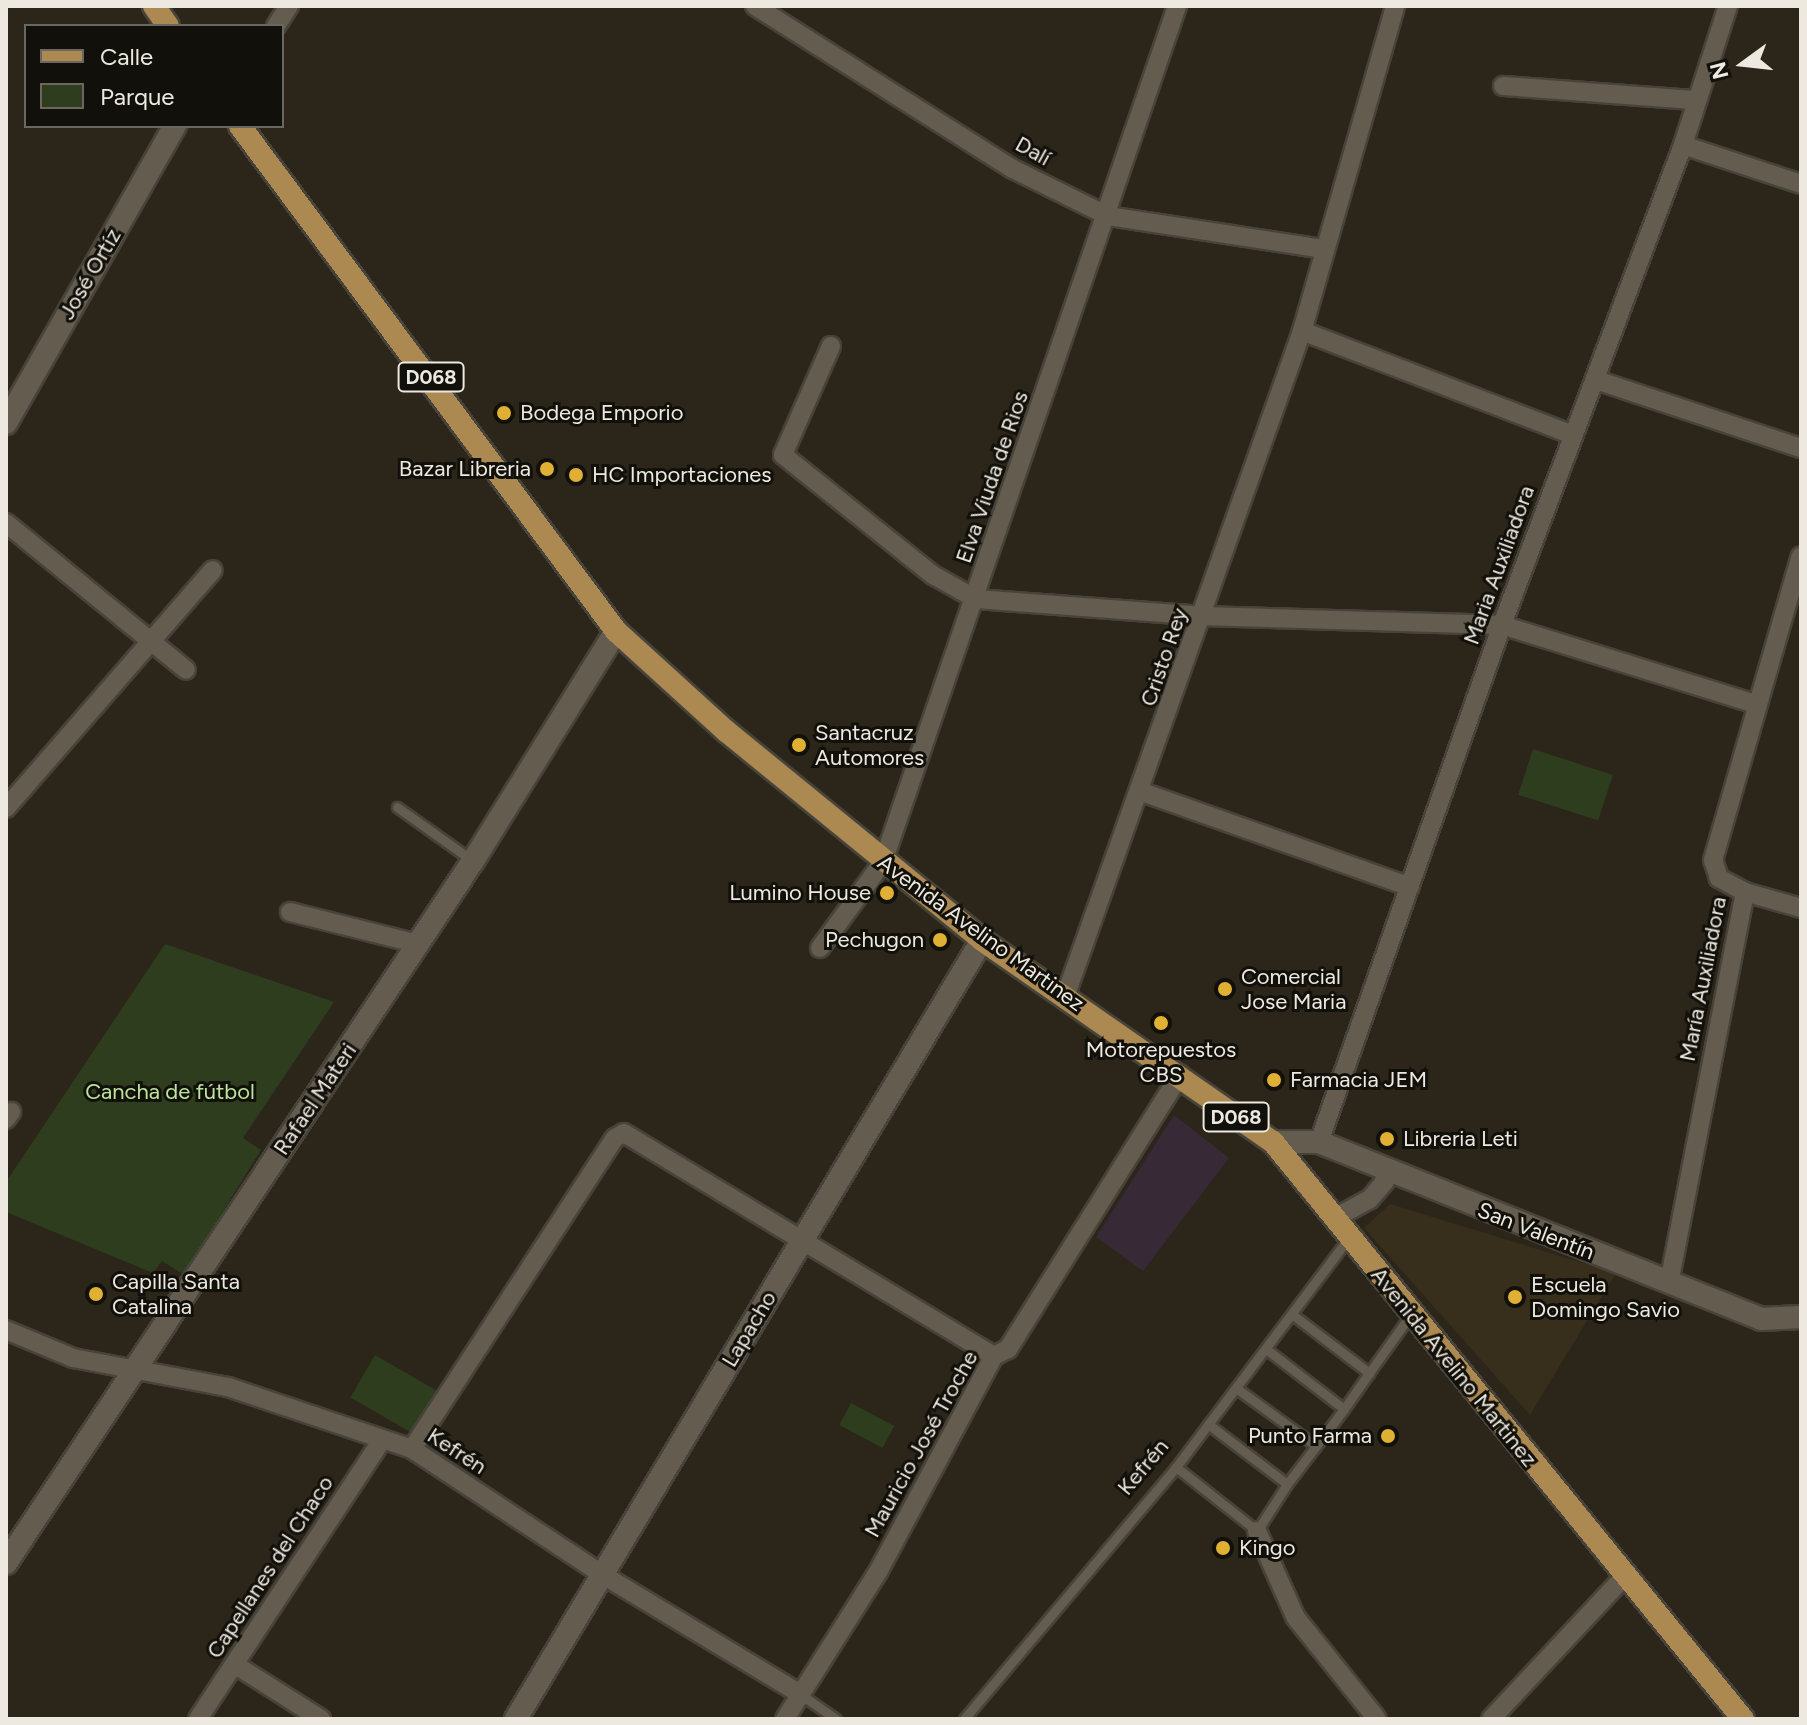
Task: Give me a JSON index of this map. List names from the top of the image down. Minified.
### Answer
{"streets":{"main road":["José Ortíz","D068","Avenida Avelino Martinez","Rafael Materi","San Valentín","Lapacho"],"street":["Dalí","Elva Viuda de Rios","Maria Auxiliadora","Cristo Rey","María Auxiliadora","Mauricio José Troche","Kefrén","Capellanes del Chaco"]},"crossings":[["Dalí","Elva Viuda de Rios"],["Dalí","Cristo Rey"],["Elva Viuda de Rios","Avenida Avelino Martinez"],["Maria Auxiliadora","San Valentín"],["Cristo Rey","Avenida Avelino Martinez"],["Avenida Avelino Martinez","Rafael Materi"],["Avenida Avelino Martinez","San Valentín"],["Avenida Avelino Martinez","Lapacho"],["Avenida Avelino Martinez","Mauricio José Troche"],["Avenida Avelino Martinez","Kefrén"],["María Auxiliadora","San Valentín"],["Rafael Materi","Kefrén"],["Lapacho","Kefrén"],["Mauricio José Troche","Kefrén"],["Kefrén","Capellanes del Chaco"]],"parks":["Cancha de fútbol"],"places":["Bodega Emporio","Bazar Libreria","HC Importaciones","Santacruz Automores","Lumino House","Pechugon","Comercial Jose Maria","Motorepuestos CBS","Farmacia JEM","Libreria Leti","Capilla Santa Catalina","Escuela Domingo Savio","Punto Farma","Kingo"],"legend":["Calle","Parque"],"north":"left"}
